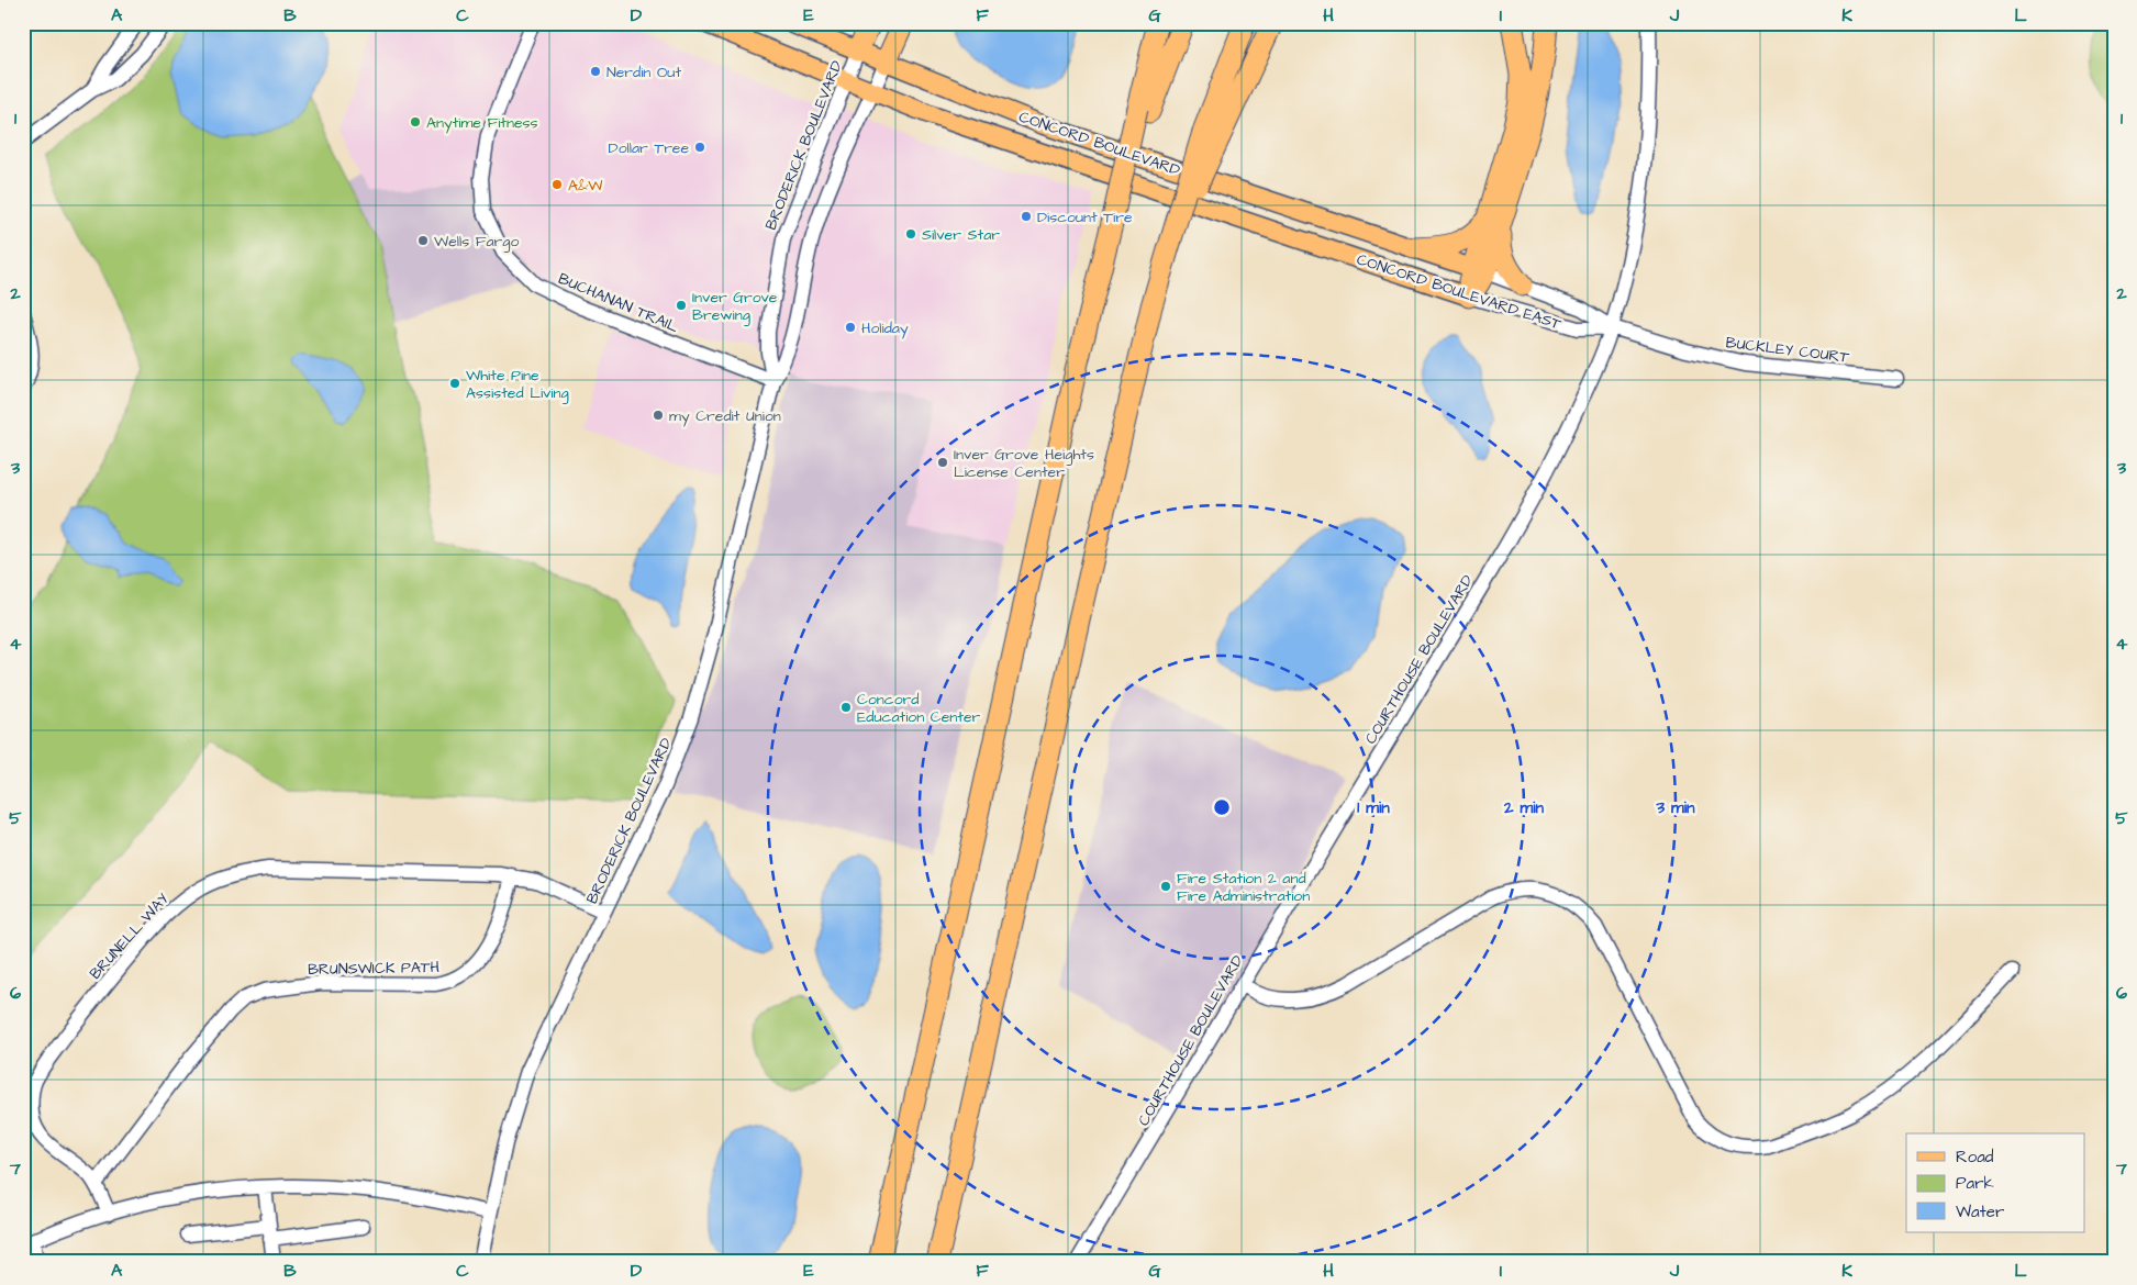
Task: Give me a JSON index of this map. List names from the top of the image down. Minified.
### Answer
{"streets":{"main road":["CONCORD BOULEVARD","CONCORD BOULEVARD EAST"],"street":["BRODERICK BOULEVARD","BUCHANAN TRAIL","BUCKLEY COURT","COURTHOUSE BOULEVARD","BRUNELL WAY","BRUNSWICK PATH"]},"crossings":[["CONCORD BOULEVARD","BRODERICK BOULEVARD"],["CONCORD BOULEVARD","CONCORD BOULEVARD EAST"],["BRODERICK BOULEVARD","BUCHANAN TRAIL"],["BRODERICK BOULEVARD","BRUNELL WAY"],["CONCORD BOULEVARD EAST","BUCKLEY COURT"],["CONCORD BOULEVARD EAST","COURTHOUSE BOULEVARD"],["BUCKLEY COURT","COURTHOUSE BOULEVARD"],["BRUNELL WAY","BRUNSWICK PATH"]],"places":["Nerdin Out","Anytime Fitness","Dollar Tree","A&W","Discount Tire","Silver Star","Wells Fargo","Inver Grove Brewing","Holiday","White Pine Assisted Living","my Credit Union","Inver Grove Heights License Center","Concord Education Center","Fire Station 2 and Fire Administration"],"legend":["Road","Park","Water"],"grid":{"columns":["A","B","C","D","E","F","G","H","I","J","K","L"],"rows":["1","2","3","4","5","6","7"]},"rings":["1 min","2 min","3 min"]}
